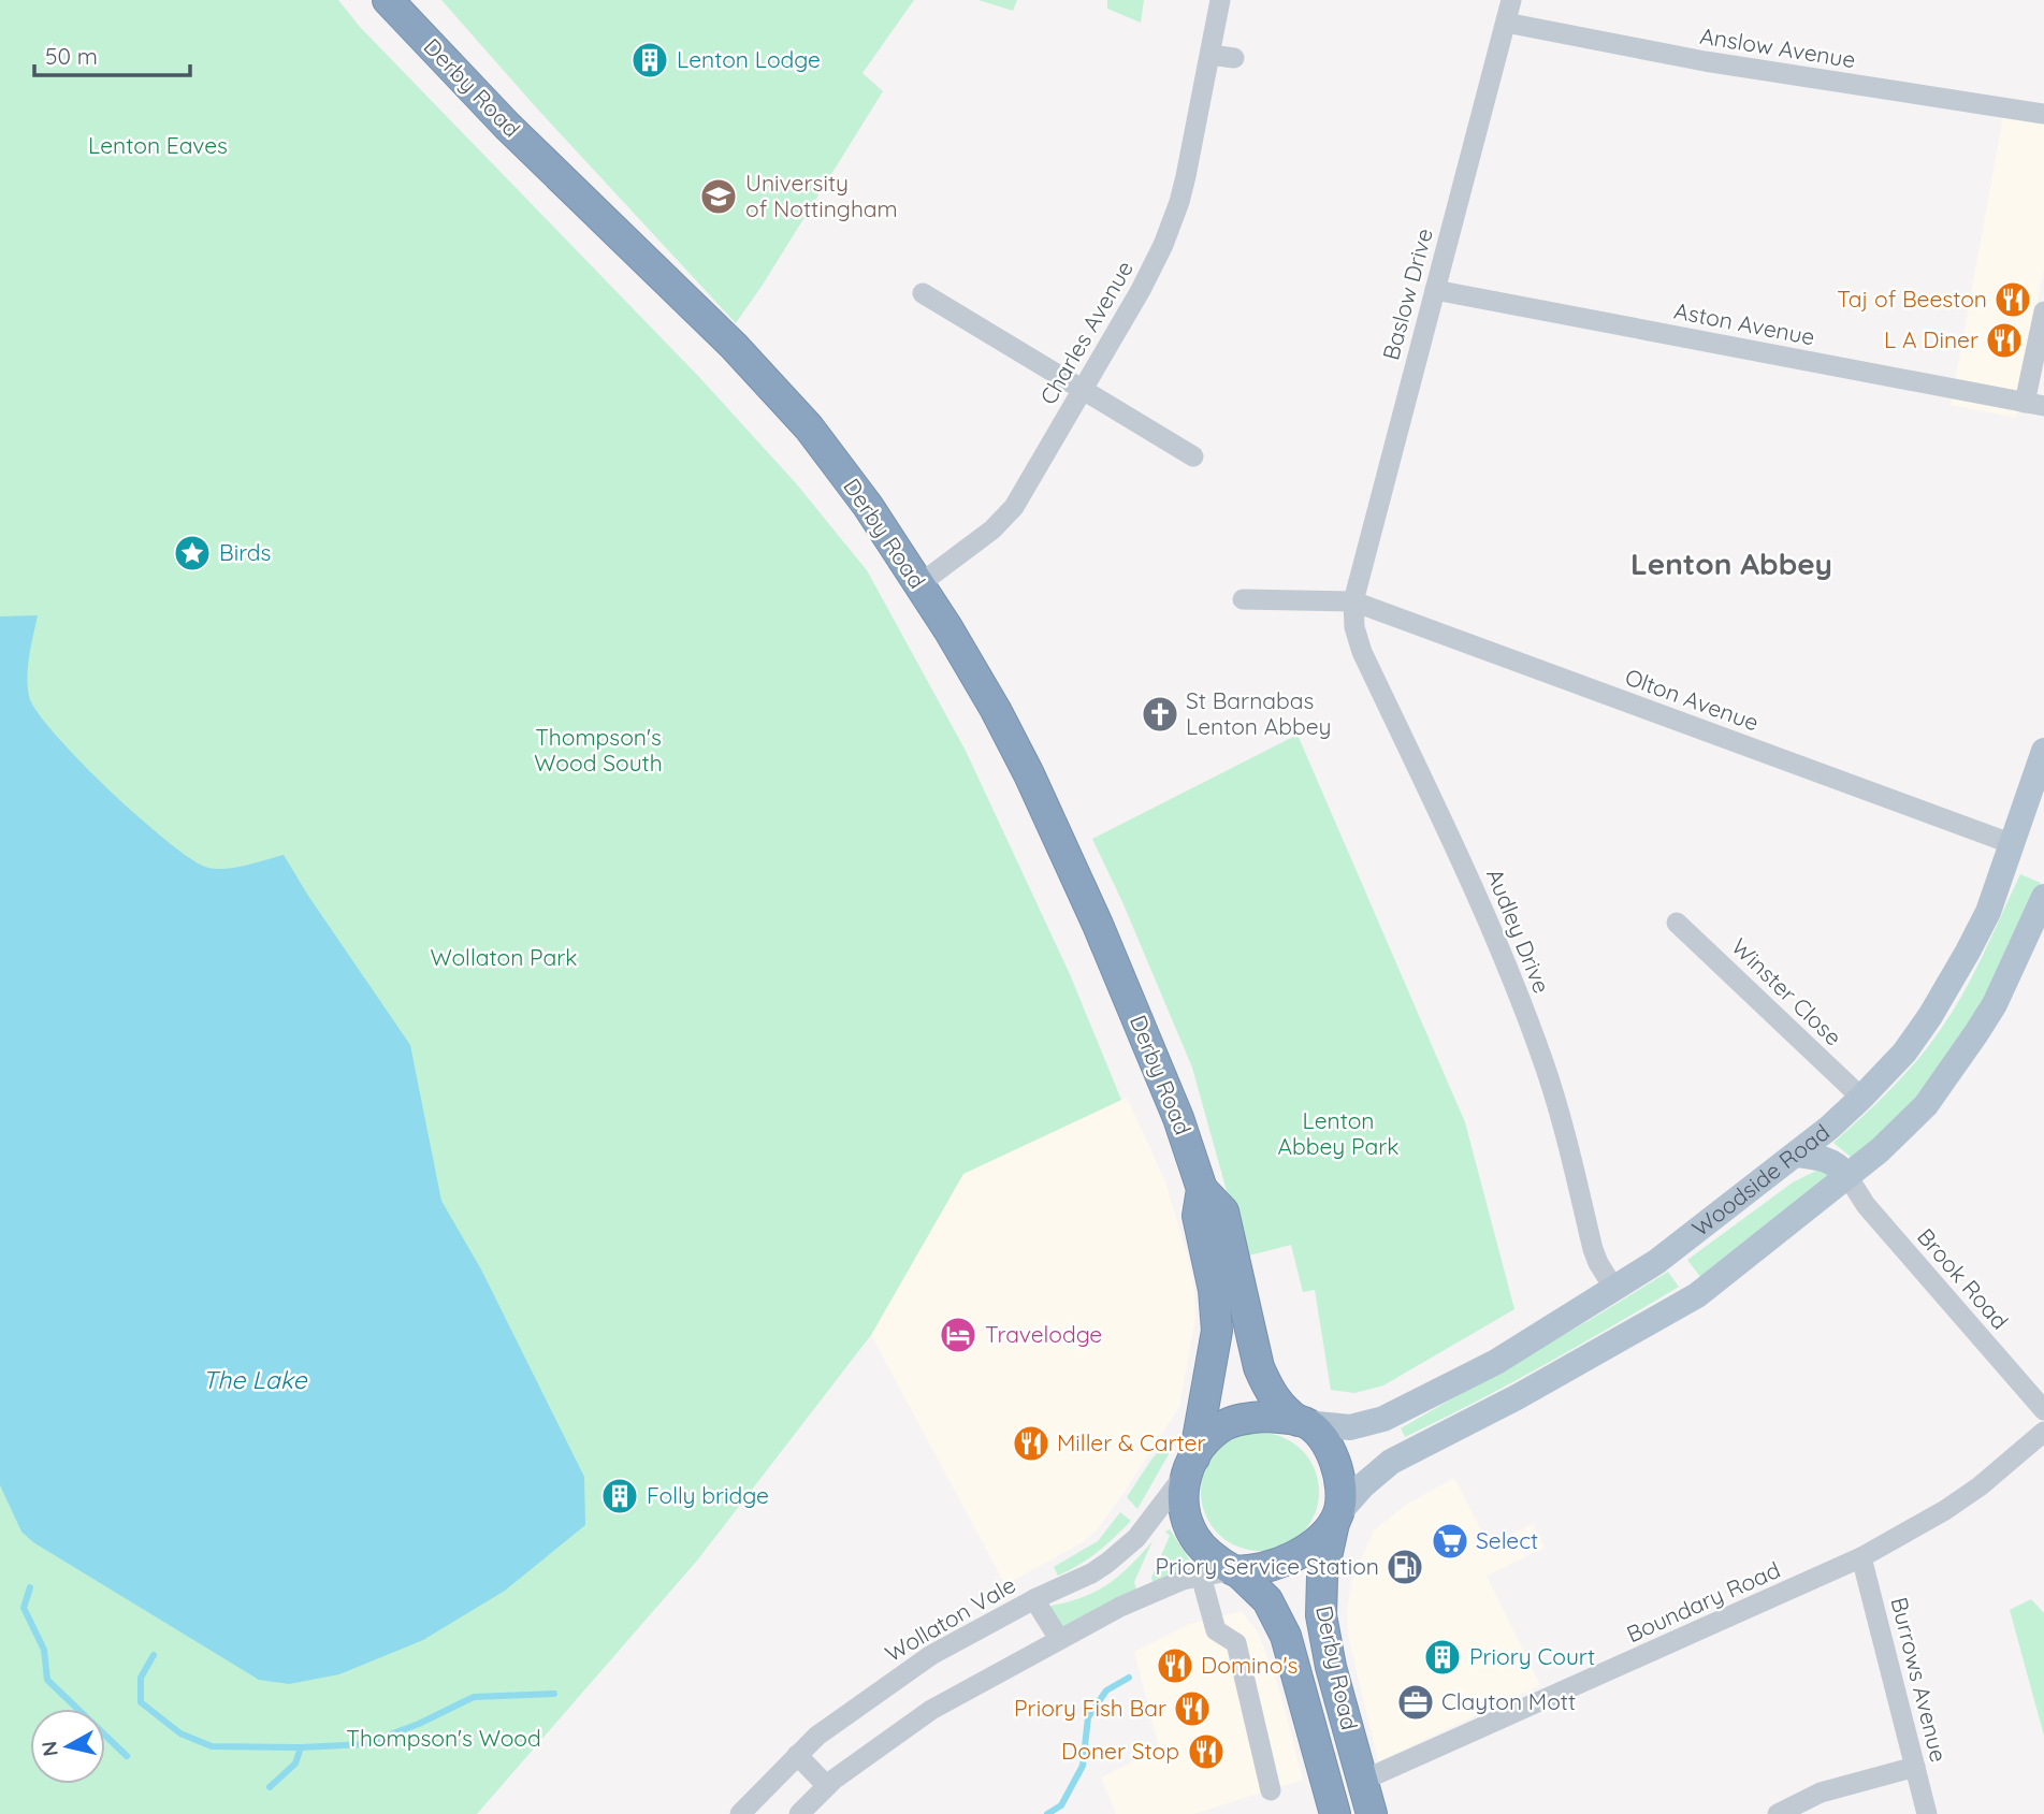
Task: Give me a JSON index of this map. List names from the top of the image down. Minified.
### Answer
{"streets":{"highway":["Derby Road"],"main road":["Woodside Road"],"street":["Anslow Avenue","Baslow Drive","Aston Avenue","Charles Avenue","Olton Avenue","Audley Drive","Winster Close","Brook Road","Boundary Road","Wollaton Vale","Burrows Avenue"]},"crossings":[["Anslow Avenue","Baslow Drive"],["Derby Road","Charles Avenue"],["Derby Road","Woodside Road"],["Derby Road","Boundary Road"],["Derby Road","Wollaton Vale"],["Baslow Drive","Aston Avenue"],["Baslow Drive","Olton Avenue"],["Baslow Drive","Audley Drive"],["Olton Avenue","Audley Drive"],["Olton Avenue","Woodside Road"],["Audley Drive","Woodside Road"],["Winster Close","Woodside Road"],["Woodside Road","Wollaton Vale"],["Boundary Road","Burrows Avenue"]],"districts":["Lenton Abbey"],"water":["The Lake"],"parks":["Lenton Eaves","Thompson's Wood South","Wollaton Park","Lenton Abbey Park","Thompson's Wood"],"places":{"building":["Lenton Lodge","Folly bridge","Priory Court"],"school or university":["University of Nottingham"],"restaurant":["Taj of Beeston","L A Diner","Miller & Carter","Domino's","Priory Fish Bar","Doner Stop"],"place":["Birds"],"church":["St Barnabas Lenton Abbey"],"hotel":["Travelodge"],"supermarket":["Select"],"fuel station":["Priory Service Station"],"office":["Clayton Mott"]},"scale_bar":"50 m","north":"left"}
